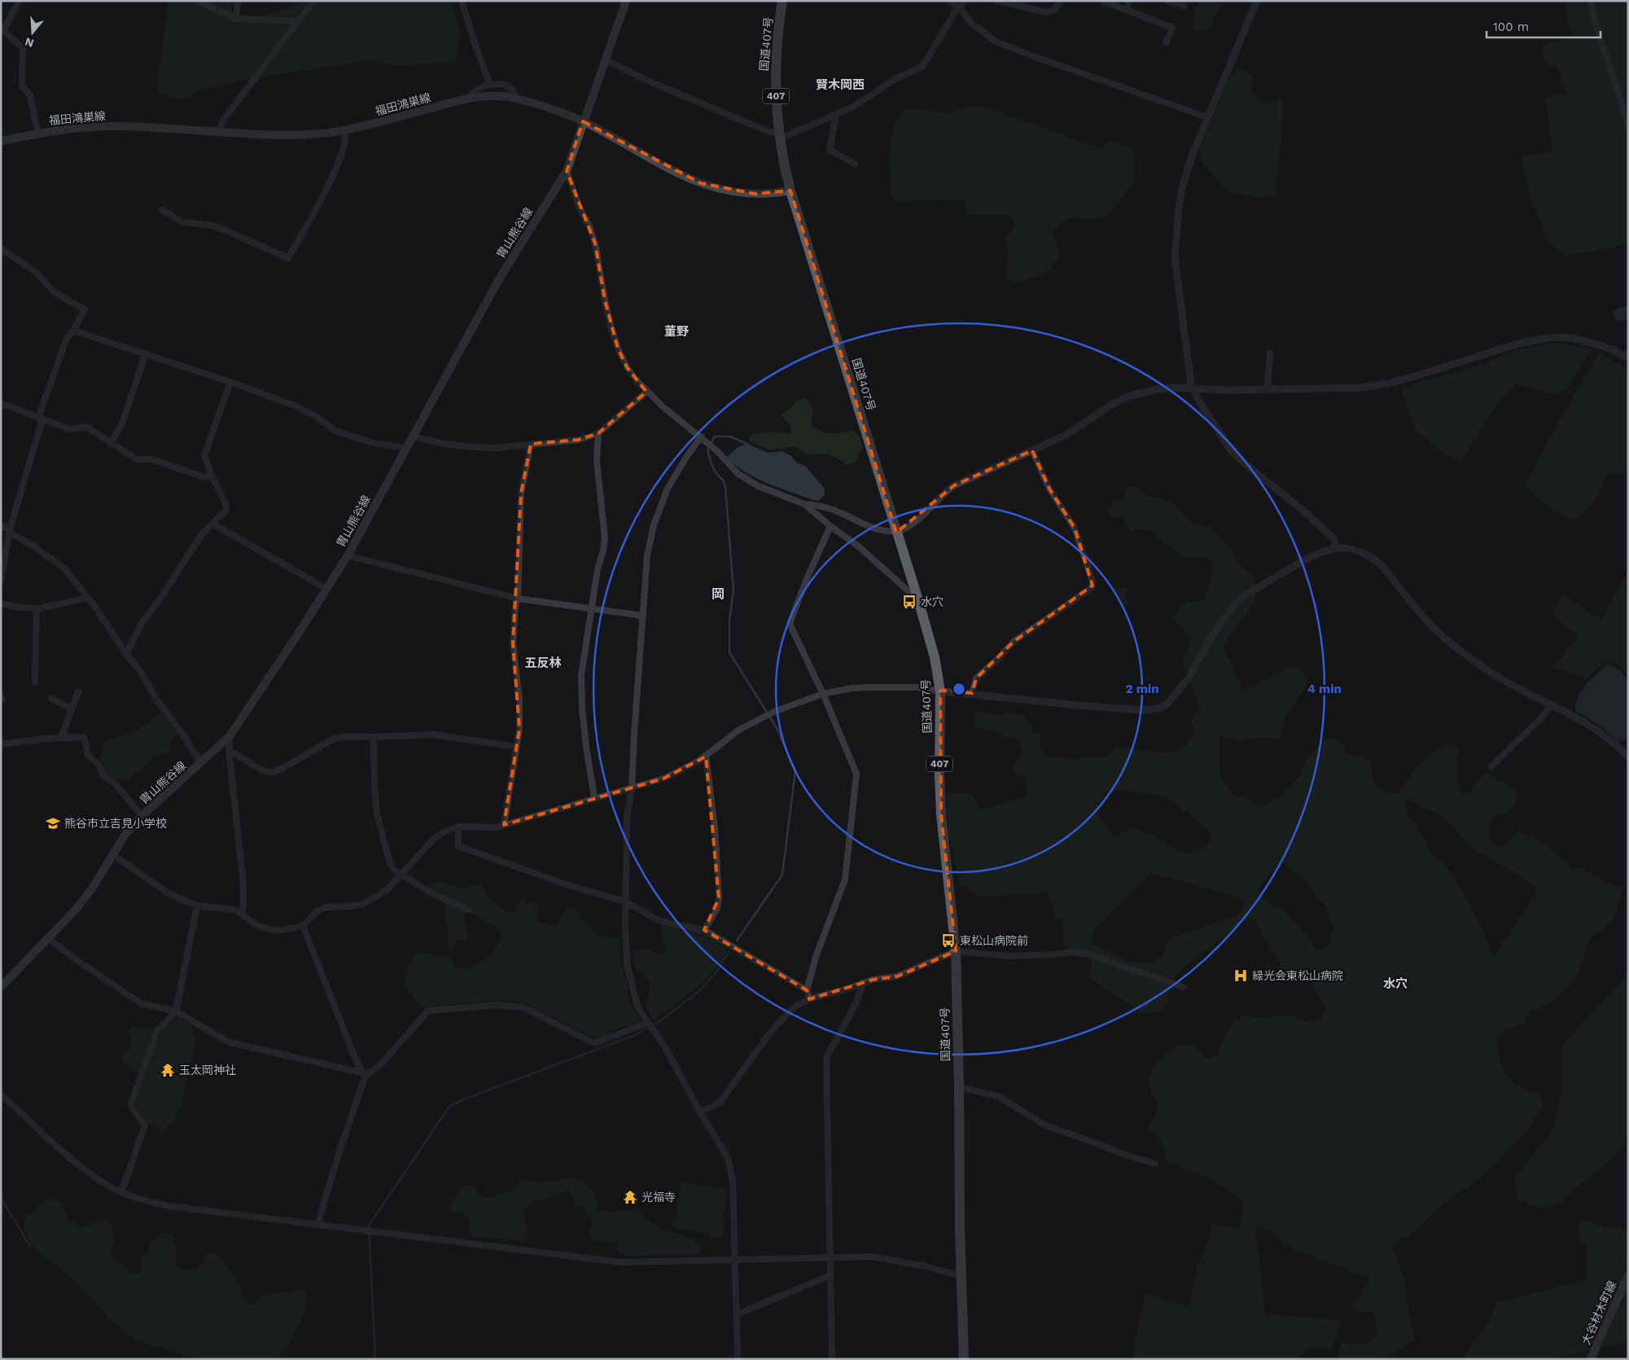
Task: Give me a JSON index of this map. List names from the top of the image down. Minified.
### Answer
{"streets":{"highway":["国道407号","407"],"main road":["福田鴻巣線","胄山熊谷線","大谷材木町線"]},"crossings":[["国道407号","福田鴻巣線"],["福田鴻巣線","胄山熊谷線"]],"districts":["賢木岡西","董野","岡","五反林","水穴"],"places":{"bus stop":["水穴","東松山病院前"],"school or university":["熊谷市立吉見小学校"],"hospital":["緑光会東松山病院"],"temple":["玉太岡神社","光福寺"]},"scale_bar":"100 m","north":"bottom","rings":["2 min","4 min"]}
